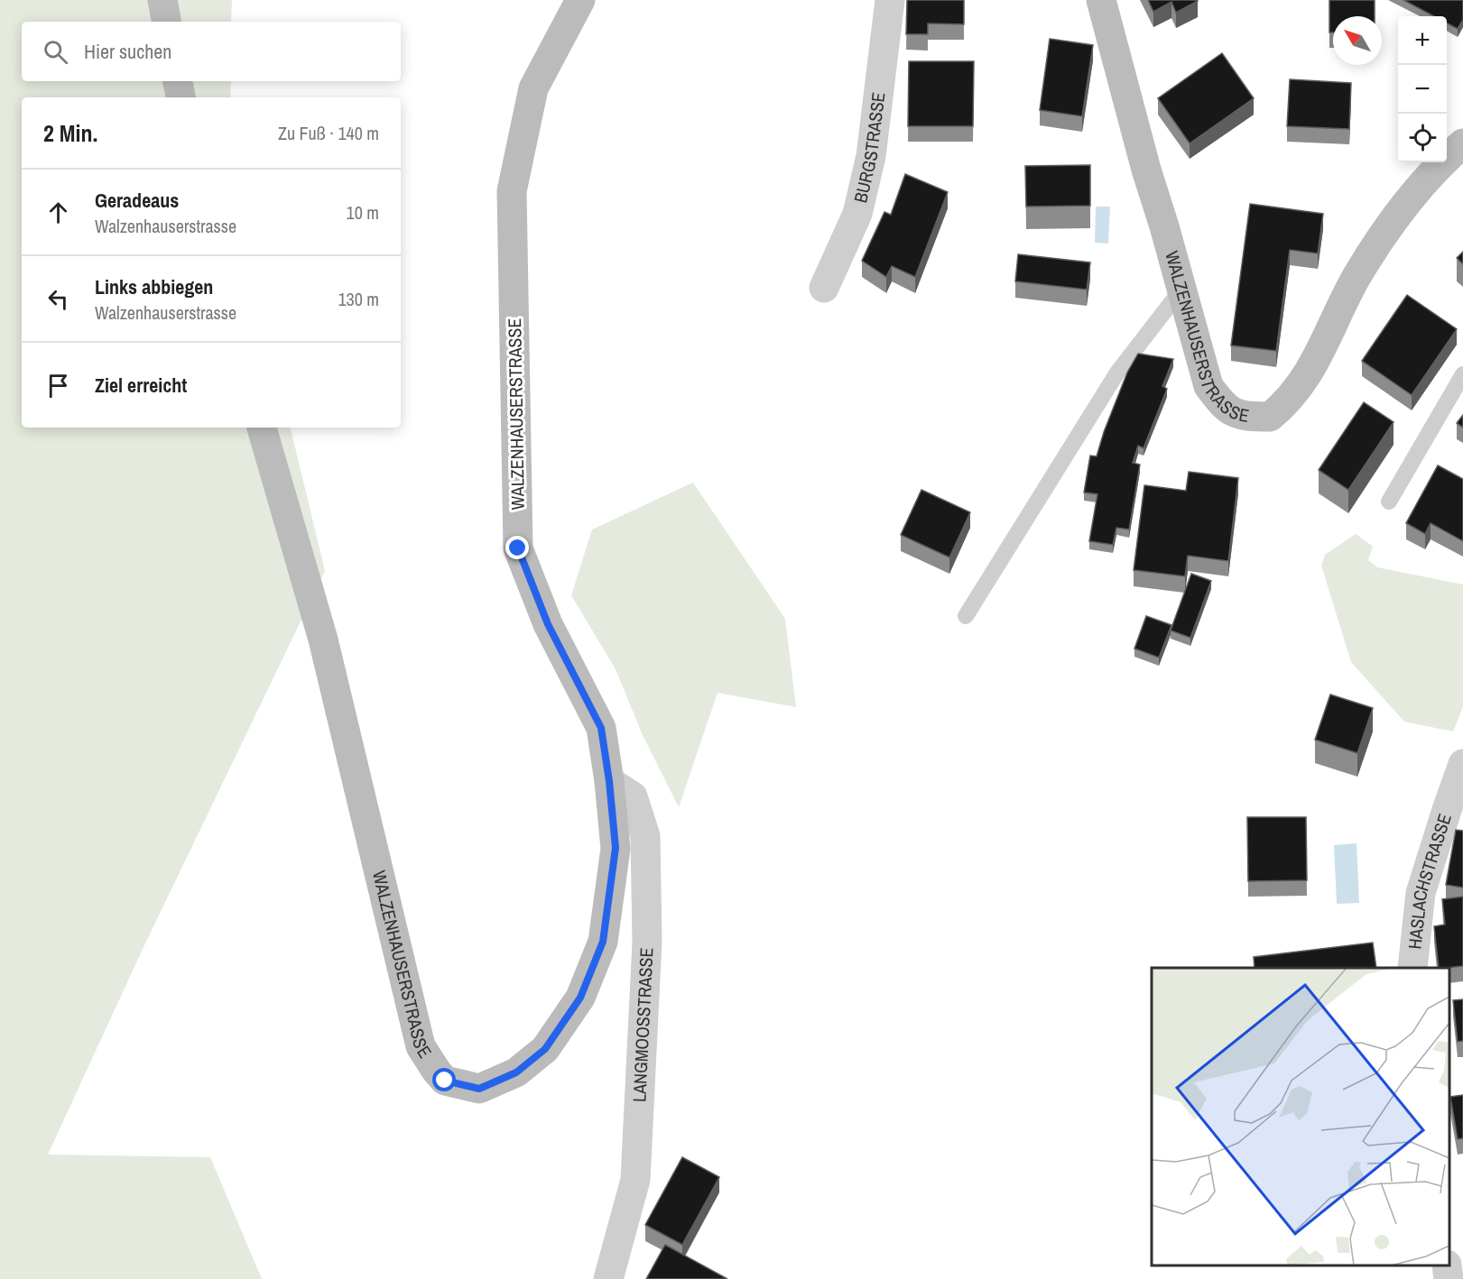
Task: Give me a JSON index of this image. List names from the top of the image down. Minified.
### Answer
{"streets":{"street":["BURGSTRASSE","WALZENHAUSERSTRASSE","HASLACHSTRASSE","LANGMOOSSTRASSE"]},"crossings":[["WALZENHAUSERSTRASSE","LANGMOOSSTRASSE"]],"north":"top left","page":{"map_buttons":["+","−"],"search":"Hier suchen","heading":["2 Min.","Zu Fuß · 140 m"],"list":[["Geradeaus","Walzenhauserstrasse","10 m"],["Links abbiegen","Walzenhauserstrasse","130 m"],"Ziel erreicht"]}}
